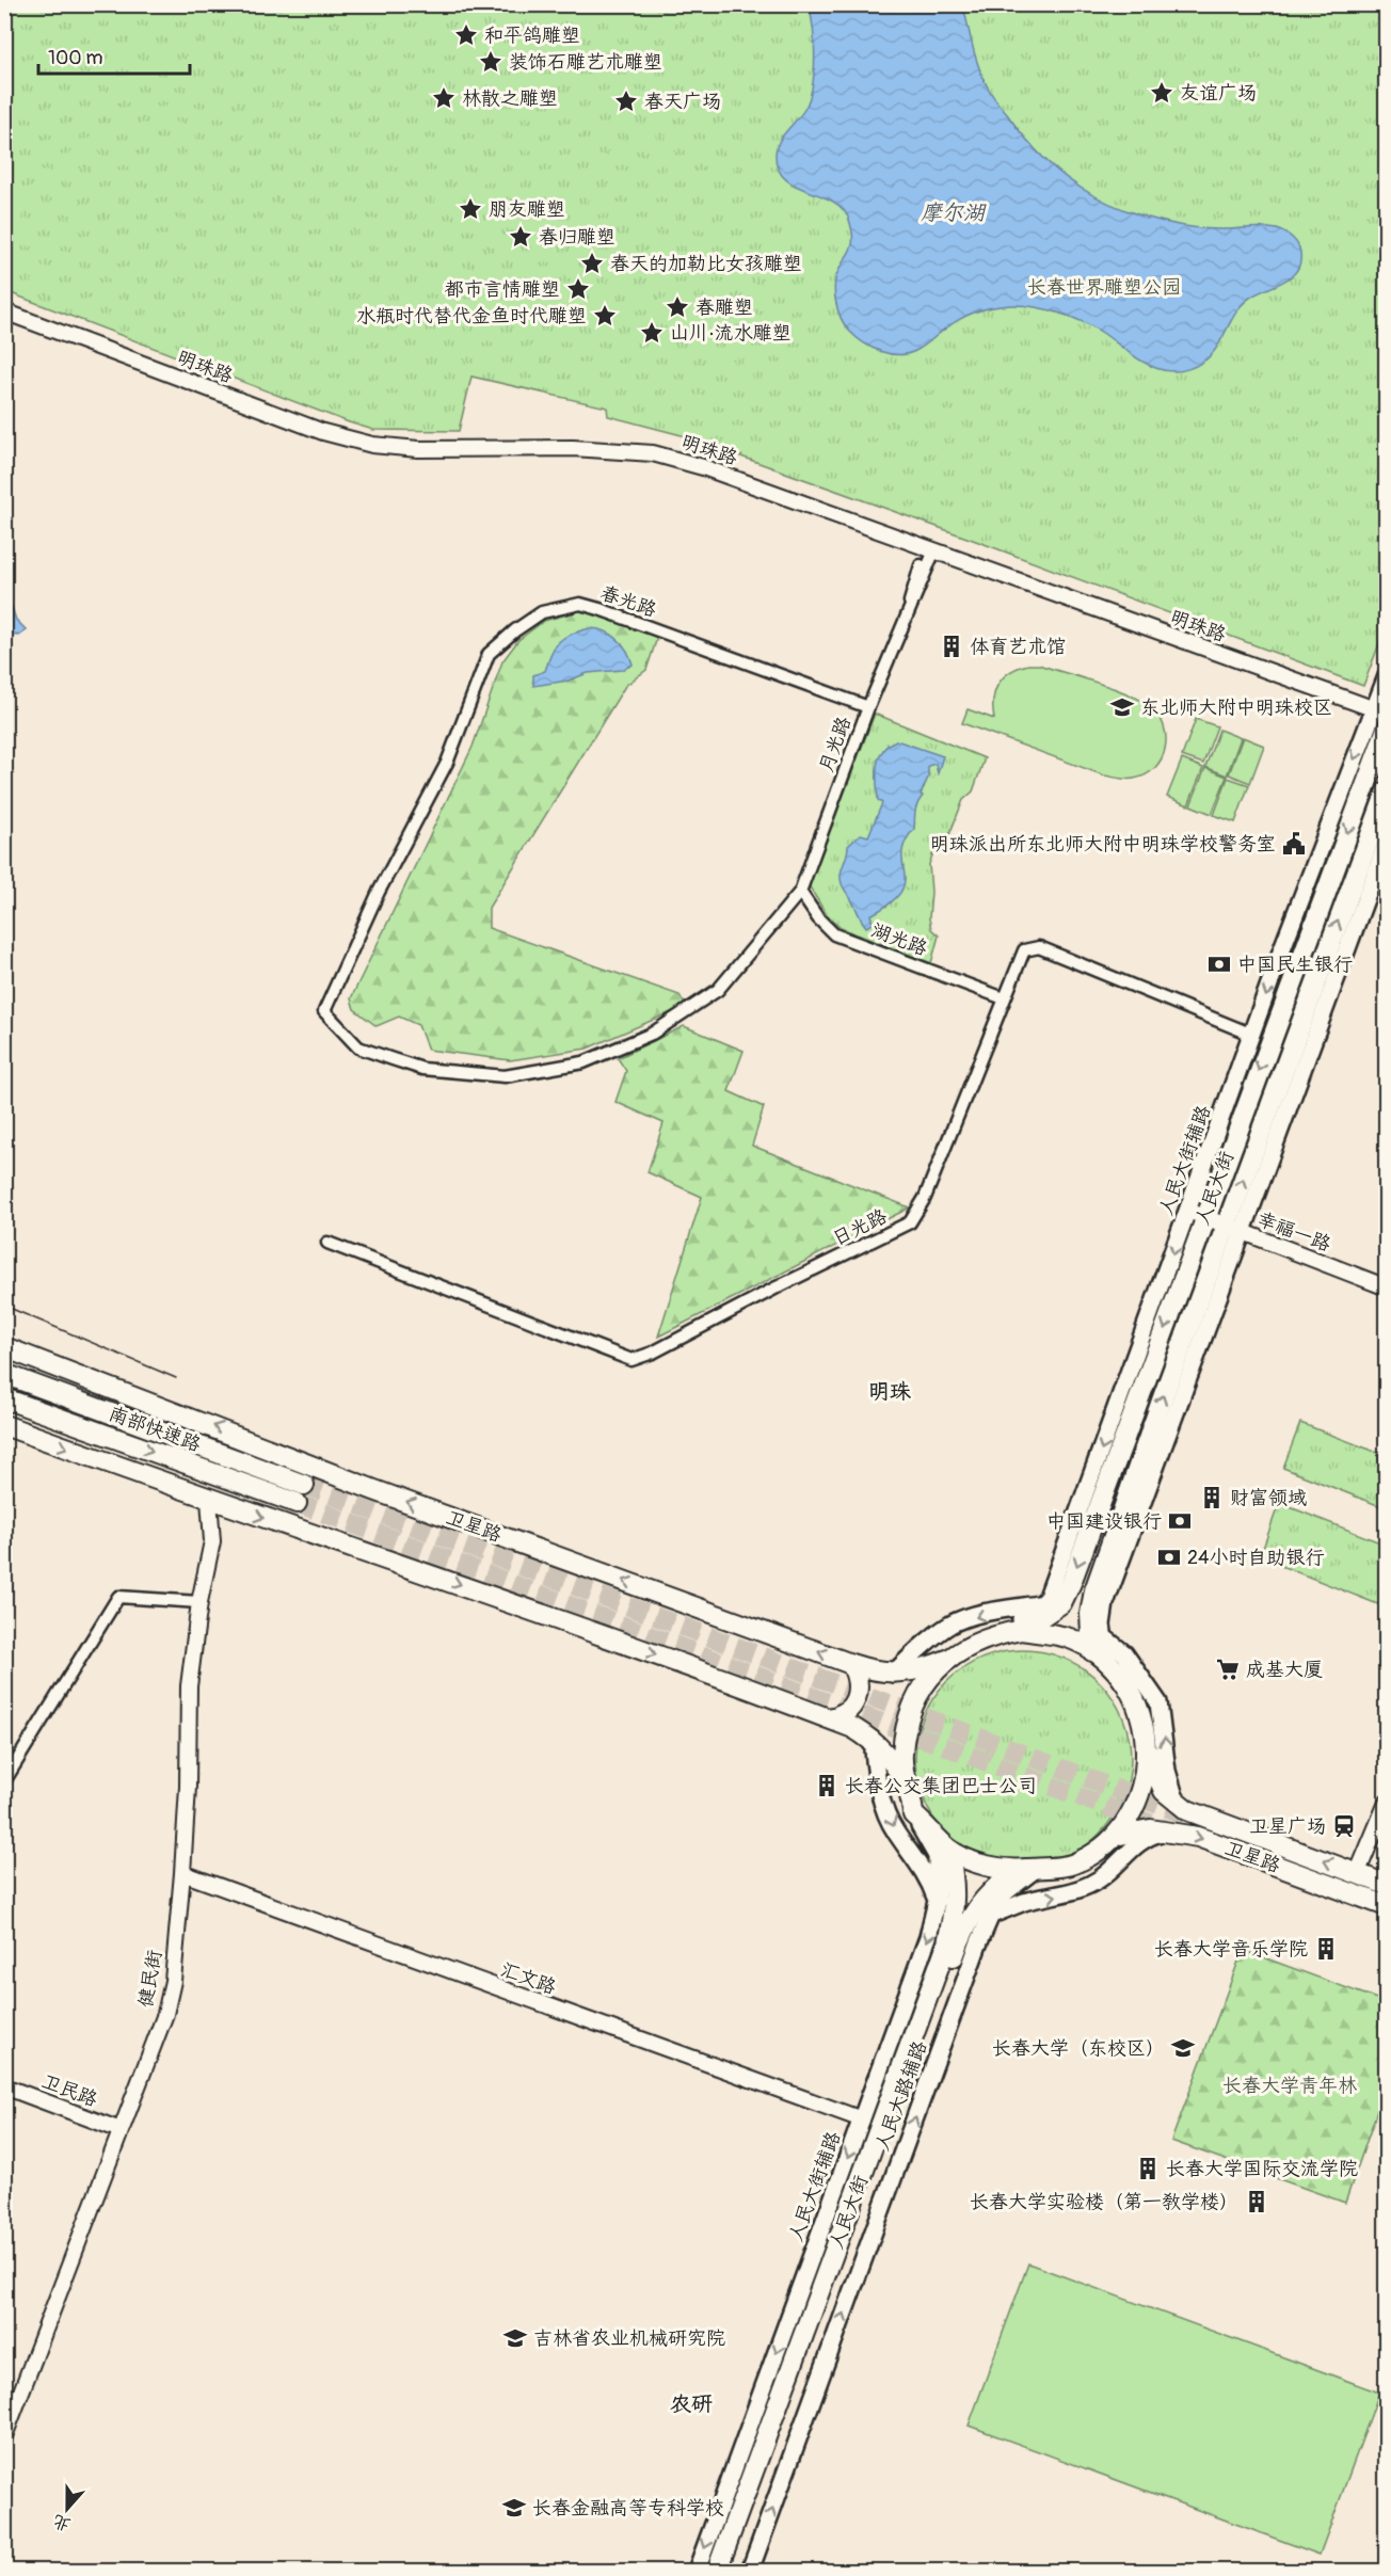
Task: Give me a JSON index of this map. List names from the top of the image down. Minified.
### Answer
{"streets":{"main road":["人民大街辅路","人民大街","南部快速路","卫星路","人民大路辅路"],"street":["明珠路","春光路","月光路","湖光路","日光路","幸福一路","健民街","汇文路","卫民路"]},"crossings":[["明珠路","月光路"],["明珠路","人民大街辅路"],["春光路","月光路"],["月光路","湖光路"],["湖光路","日光路"],["人民大街辅路","人民大街"],["人民大街辅路","日光路"],["人民大街辅路","幸福一路"],["人民大街辅路","汇文路"],["人民大街","幸福一路"],["健民街","汇文路"],["健民街","卫民路"]],"one_way":["人民大街辅路","人民大路辅路"],"districts":["明珠","农研"],"water":["摩尔湖"],"parks":["长春世界雕塑公园","长春大学青年林"],"places":{"place":["和平鸽雕塑","装饰石雕艺术雕塑","友谊广场","林散之雕塑","春天广场","朋友雕塑","春归雕塑","春天的加勒比女孩雕塑","都市言情雕塑","春雕塑","水瓶时代替代金鱼时代雕塑","山川·流水雕塑"],"building":["体育艺术馆","财富领域","长春公交集团巴士公司","长春大学音乐学院","长春大学国际交流学院","长春大学实验楼（第一教学楼）"],"school or university":["东北师大附中明珠校区","长春大学（东校区）","吉林省农业机械研究院","长春金融高等专科学校"],"public building":["明珠派出所东北师大附中明珠学校警务室"],"bank":["中国民生银行","中国建设银行","24小时自助银行"],"supermarket":["成基大厦"],"station":["卫星广场"]},"scale_bar":"100 m","north":"bottom"}
